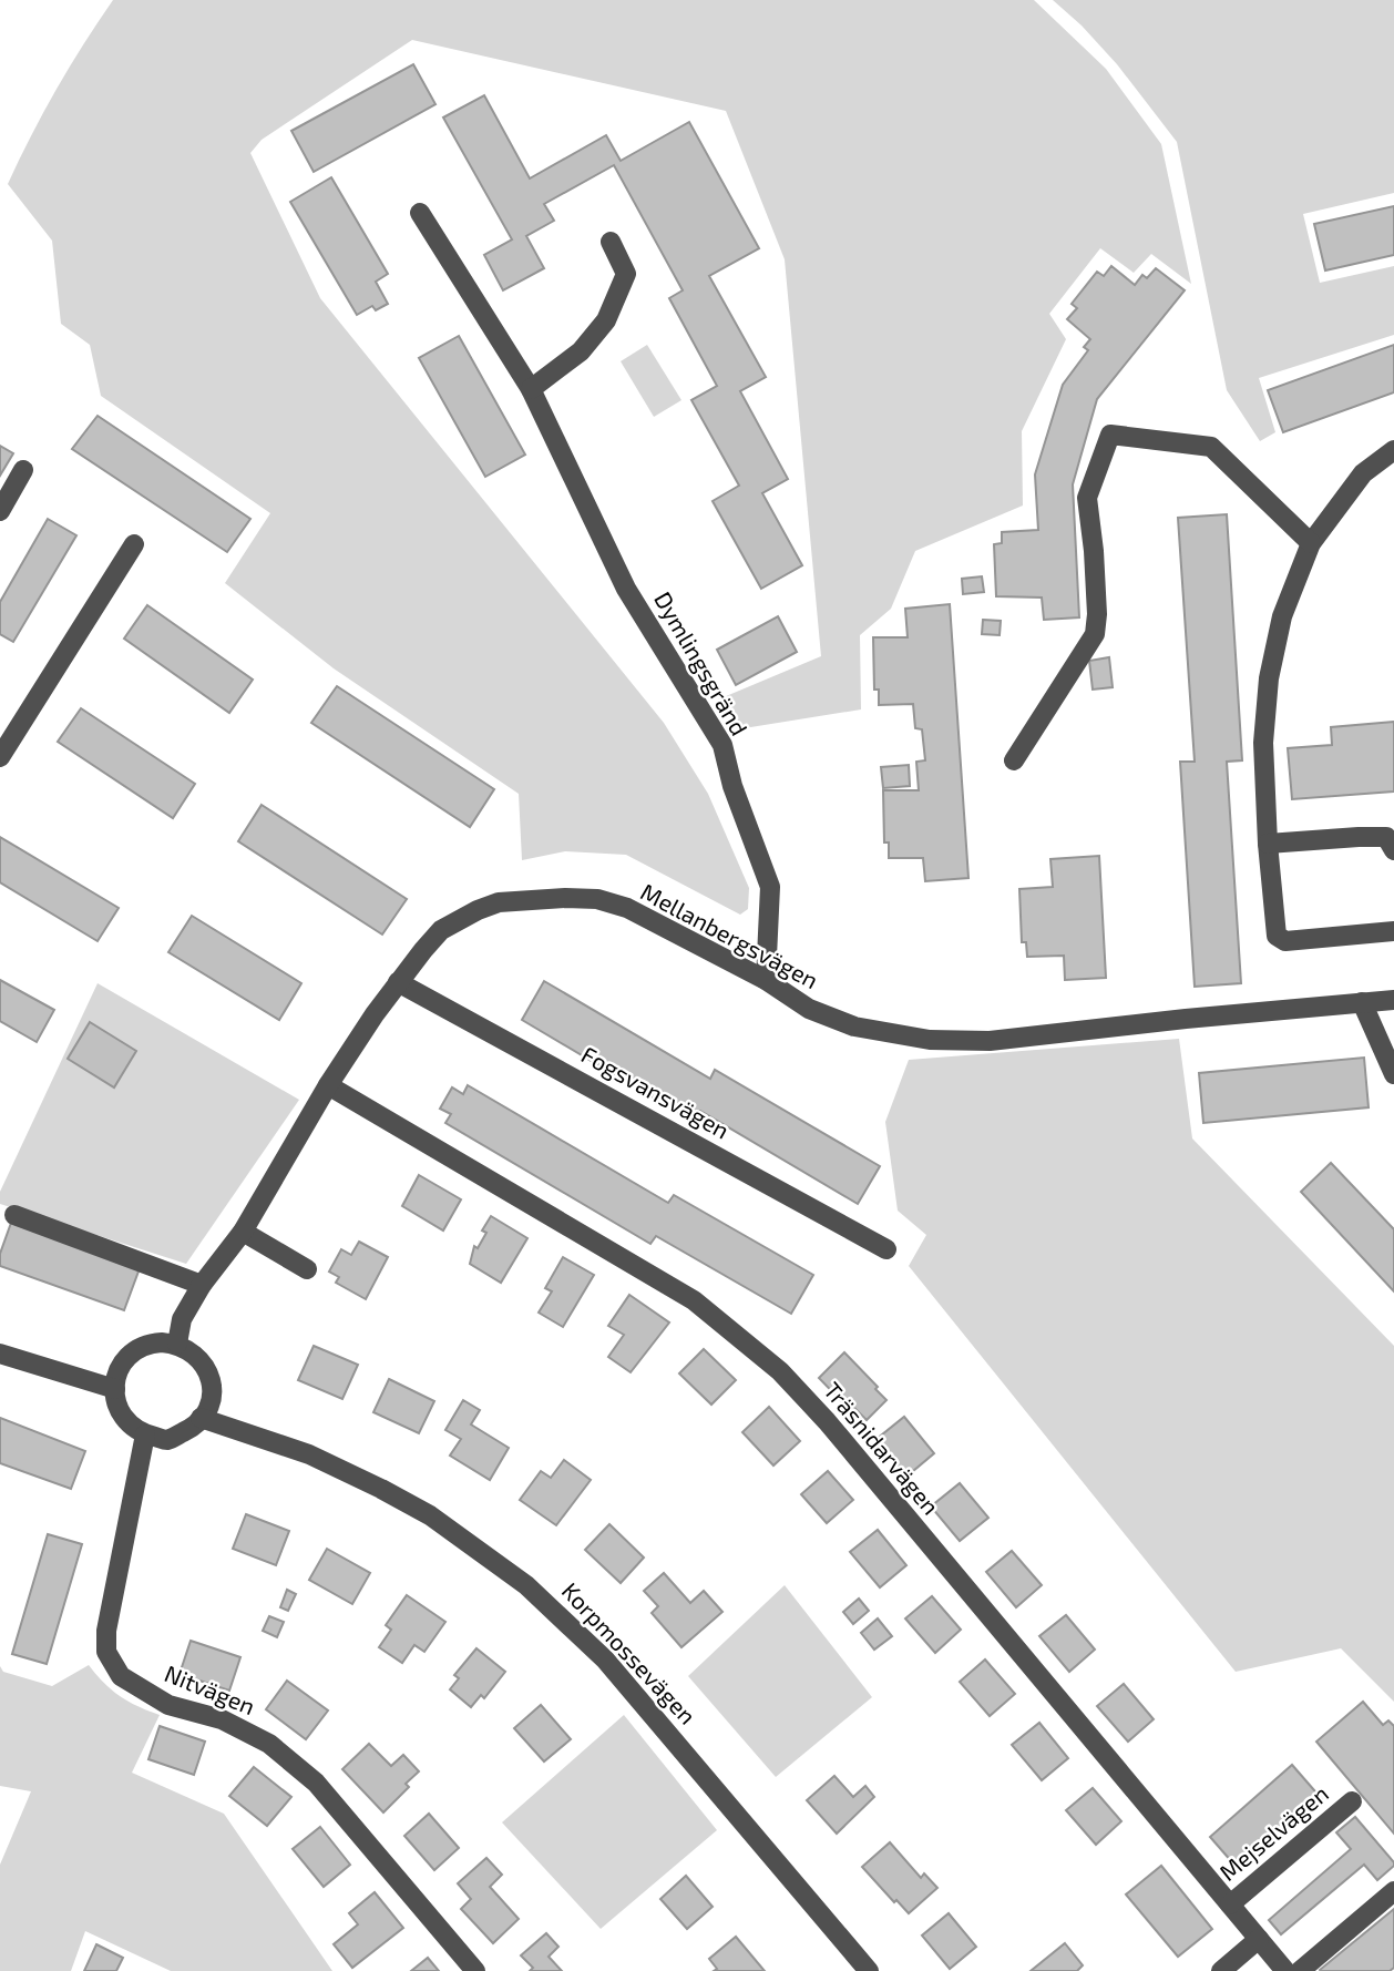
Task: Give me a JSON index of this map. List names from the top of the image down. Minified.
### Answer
{"streets":{"street":["Dymlingsgränd","Mellanbergsvägen","Fogsvansvägen","Träsnidarvägen","Korpmossevägen","Nitvägen","Mejselvägen"]},"crossings":[["Dymlingsgränd","Mellanbergsvägen"],["Mellanbergsvägen","Fogsvansvägen"],["Mellanbergsvägen","Träsnidarvägen"],["Mellanbergsvägen","Korpmossevägen"],["Mellanbergsvägen","Nitvägen"],["Träsnidarvägen","Mejselvägen"],["Korpmossevägen","Nitvägen"]]}
